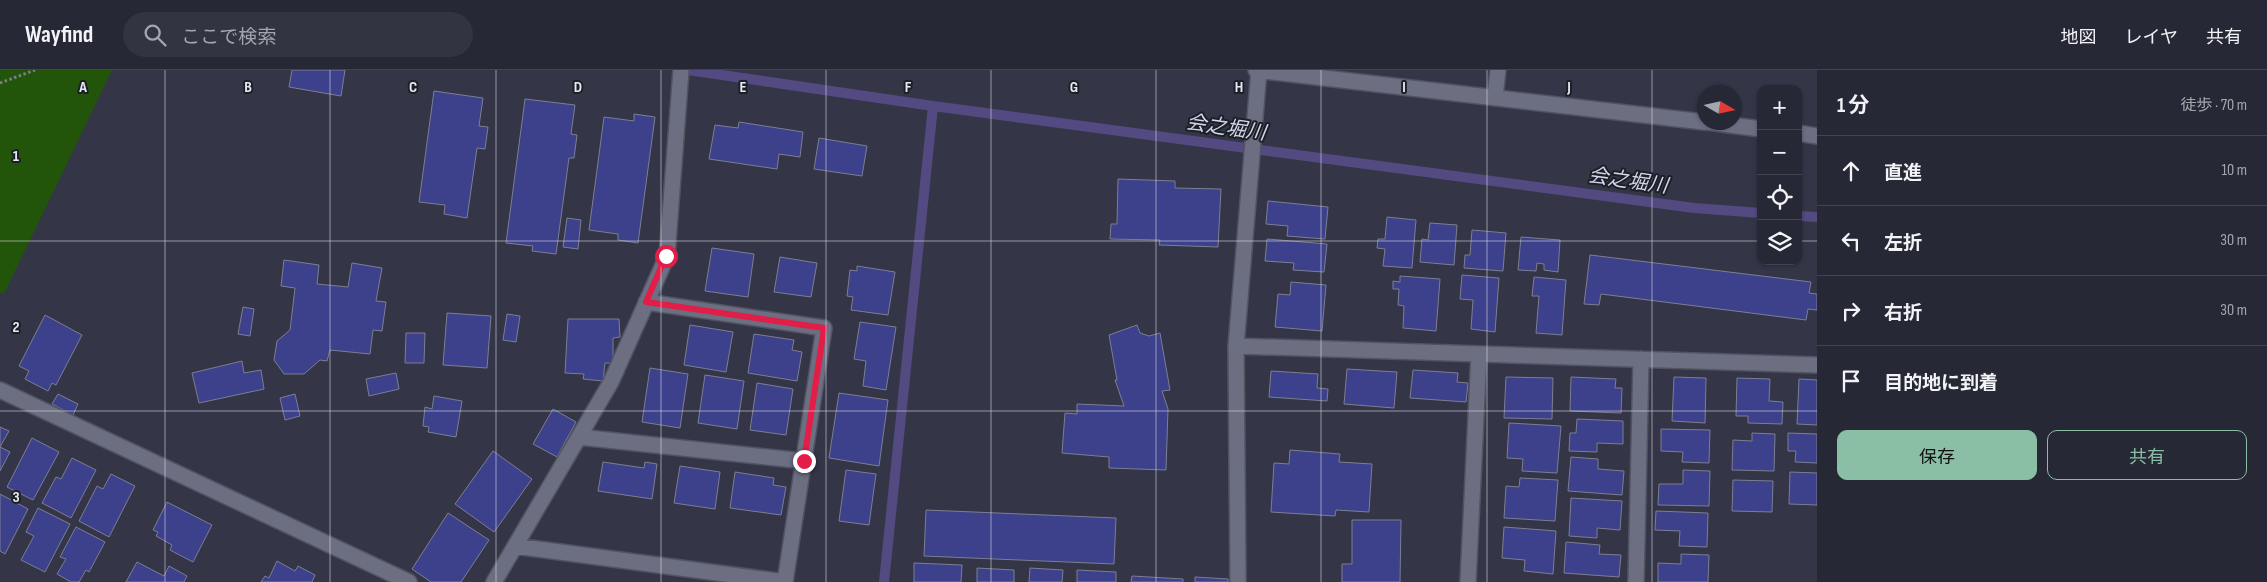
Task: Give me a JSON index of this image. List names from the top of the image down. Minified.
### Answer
{"water":["会之堀川"],"north":"right","page":{"header":"Wayfind","search":"ここで検索","nav":["地図","レイヤ","共有"],"heading":["1 分","徒歩 · 70 m"],"map_buttons":["+","−"],"list":[["直進","10 m"],["左折","30 m"],["右折","30 m"],"目的地に到着"],"buttons":["保存","共有"]},"grid":{"columns":["A","B","C","D","E","F","G","H","I","J"],"rows":["1","2","3"]}}
